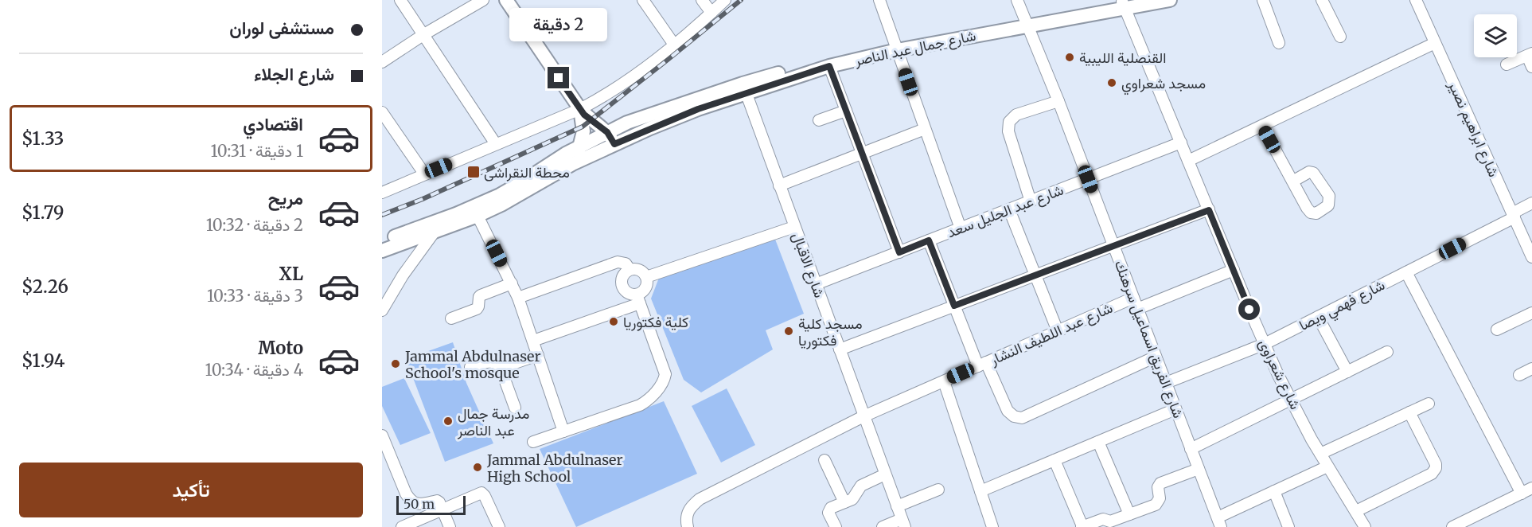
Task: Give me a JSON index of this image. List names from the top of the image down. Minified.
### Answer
{"streets":{"main road":["شارع جمال عبد الناصر"],"street":["شارع ابراهيم نصير","شارع عبد الجليل سعد","شارع الاقبال","شارع فهمي ويصا","شارع عبد اللطيف النشار","شارع الفريق اسماعيل سرهنك","شارع شعراوى"]},"crossings":[["شارع جمال عبد الناصر","شارع الاقبال"],["شارع جمال عبد الناصر","شارع الفريق اسماعيل سرهنك"],["شارع جمال عبد الناصر","شارع شعراوى"],["شارع ابراهيم نصير","شارع فهمي ويصا"],["شارع عبد الجليل سعد","شارع الاقبال"],["شارع عبد الجليل سعد","شارع الفريق اسماعيل سرهنك"],["شارع عبد الجليل سعد","شارع شعراوى"],["شارع الاقبال","شارع عبد اللطيف النشار"],["شارع فهمي ويصا","شارع الفريق اسماعيل سرهنك"],["شارع فهمي ويصا","شارع شعراوى"],["شارع عبد اللطيف النشار","شارع الفريق اسماعيل سرهنك"]],"places":{"other":["القنصلية الليبية","مسجد شعراوي","كلية فكتوريا","مسجد كلية فكتوريا","Jammal Abdulnaser School's mosque","مدرسة جمال عبد الناصر","Jammal Abdulnaser High School"],"transit":["محطة النقراشى"]},"scale_bar":"50 m","page":{"banner":["مستشفى لوران","شارع الجلاء"],"bubble":"2 دقيقة","list":[{"name":"اقتصادي","note":"1 دقيقة · 10:31","value":"$1.33"},{"name":"مريح","note":"2 دقيقة · 10:32","value":"$1.79"},{"name":"XL","note":"3 دقيقة · 10:33","value":"$2.26"},{"name":"Moto","note":"4 دقيقة · 10:34","value":"$1.94"}],"buttons":"تأكيد","scale":"50 m"}}
